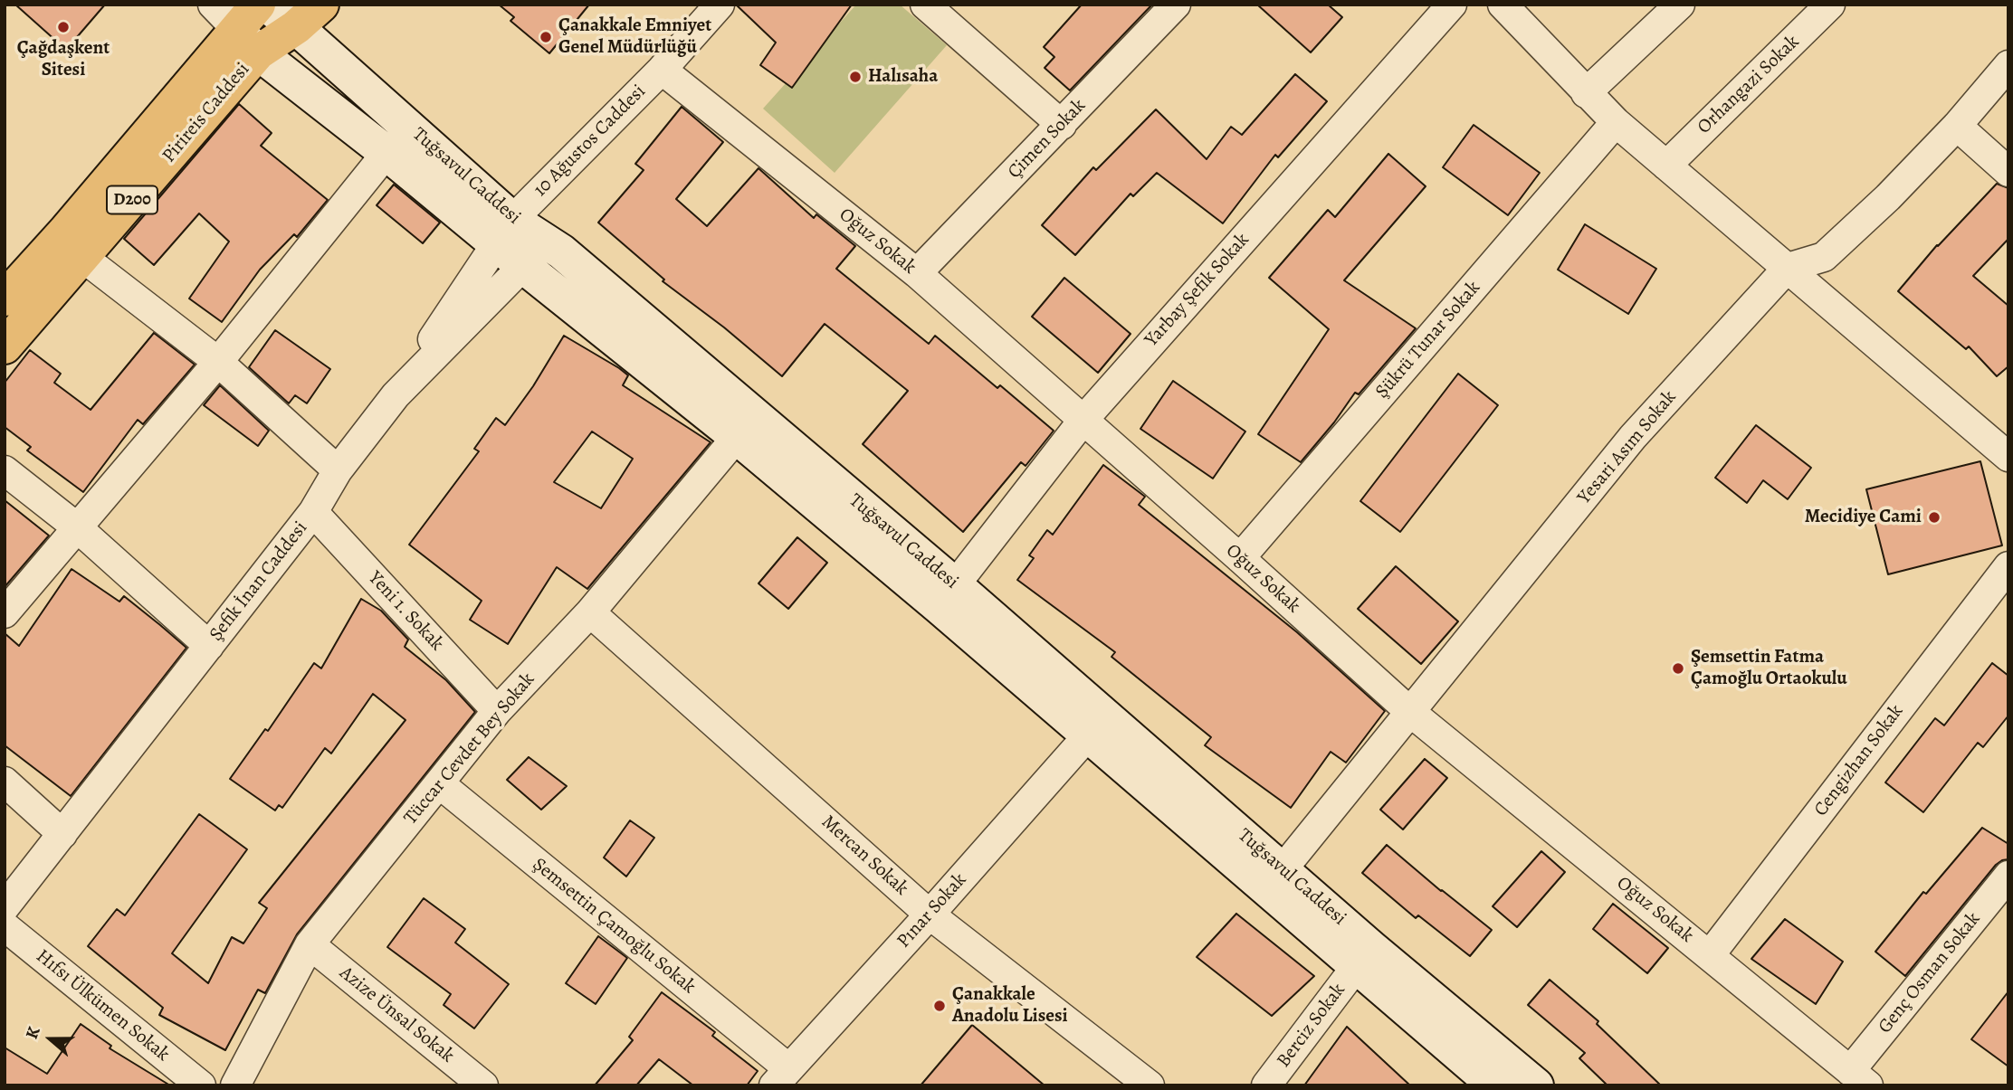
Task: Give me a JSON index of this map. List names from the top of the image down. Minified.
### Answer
{"streets":{"highway":["Pirireis Caddesi","D200"],"main road":["Tuğsavul Caddesi"],"street":["Orhangazi Sokak","Çimen Sokak","10 Ağustos Caddesi","Oğuz Sokak","Yarbay Şefik Sokak","Şükrü Tunar Sokak","Yesari Asım Sokak","Şefik İnan Caddesi","Yeni 1. Sokak","Tüccar Cevdet Bey Sokak","Cengizhan Sokak","Mercan Sokak","Pınar Sokak","Şemsettin Çamoğlu Sokak","Genç Osman Sokak","Hıfsı Ülkümen Sokak","Azize Ünsal Sokak","Berciz Sokak"]},"crossings":[["Pirireis Caddesi","D200"],["Çimen Sokak","Oğuz Sokak"],["10 Ağustos Caddesi","Tuğsavul Caddesi"],["10 Ağustos Caddesi","Oğuz Sokak"],["10 Ağustos Caddesi","Şefik İnan Caddesi"],["Tuğsavul Caddesi","D200"],["Tuğsavul Caddesi","Yarbay Şefik Sokak"],["Tuğsavul Caddesi","Yesari Asım Sokak"],["Oğuz Sokak","Yarbay Şefik Sokak"],["Oğuz Sokak","Şükrü Tunar Sokak"],["Oğuz Sokak","Yesari Asım Sokak"],["Oğuz Sokak","Cengizhan Sokak"],["Oğuz Sokak","Genç Osman Sokak"],["Şefik İnan Caddesi","Yeni 1. Sokak"],["Yeni 1. Sokak","Tüccar Cevdet Bey Sokak"],["Tüccar Cevdet Bey Sokak","Mercan Sokak"],["Tüccar Cevdet Bey Sokak","Şemsettin Çamoğlu Sokak"],["Tüccar Cevdet Bey Sokak","Azize Ünsal Sokak"],["Mercan Sokak","Pınar Sokak"],["Pınar Sokak","Şemsettin Çamoğlu Sokak"]],"places":["Çağdaşkent Sitesi","Çanakkale Emniyet Genel Müdürlüğü","Halısaha","Mecidiye Cami","Şemsettin Fatma Çamoğlu Ortaokulu","Çanakkale Anadolu Lisesi"],"north":"left"}
